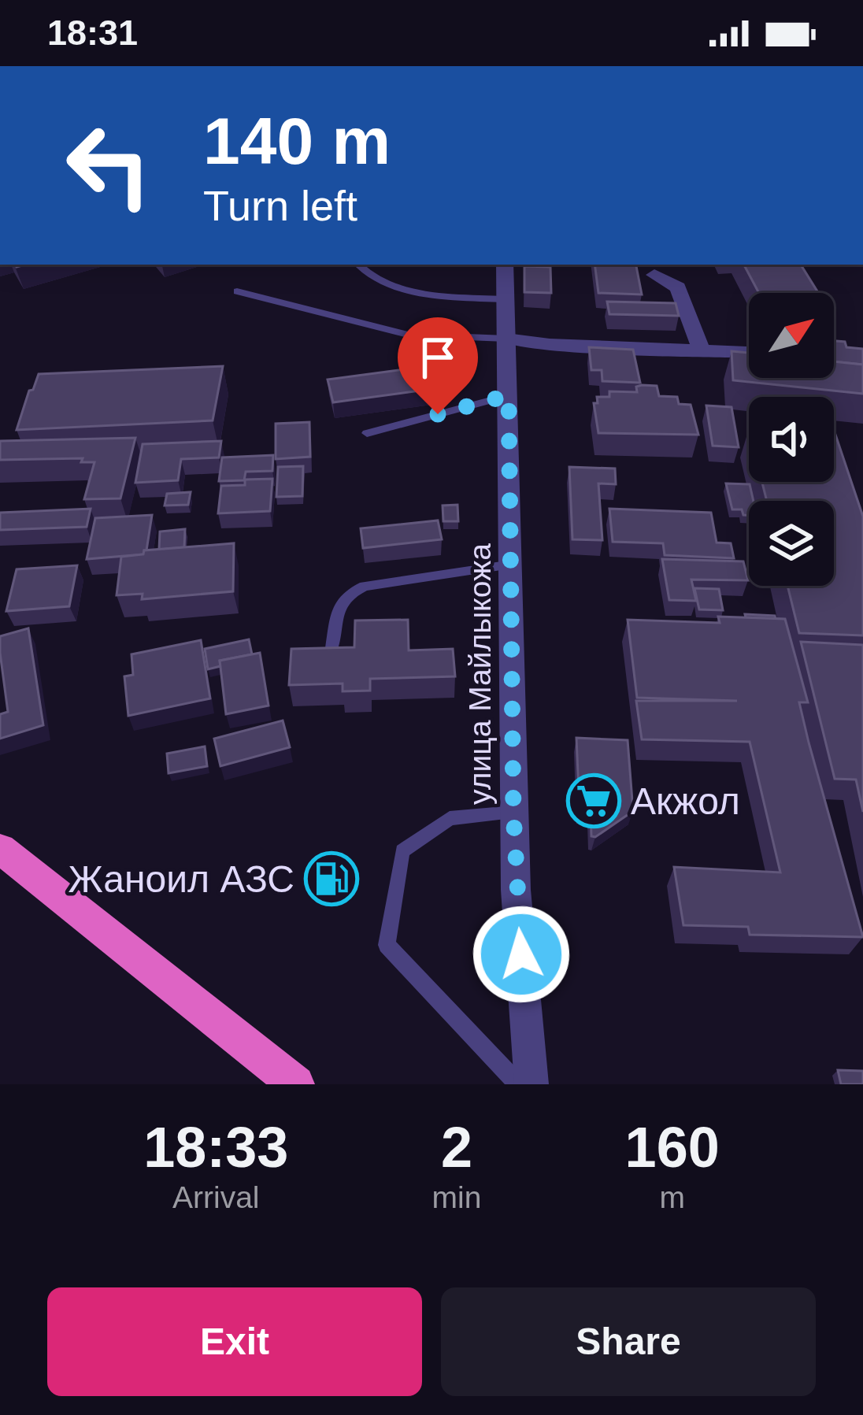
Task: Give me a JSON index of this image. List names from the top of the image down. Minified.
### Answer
{"streets":{"street":["улица Майлыкожа"]},"places":{"supermarket":["Акжол"],"fuel station":["Жаноил АЗС"]},"north":"top right","page":{"status":"18:31","turn":["140 m","Turn left"],"eta":["18:33","Arrival","2","min","160","m"],"buttons":["Exit","Share"]}}
